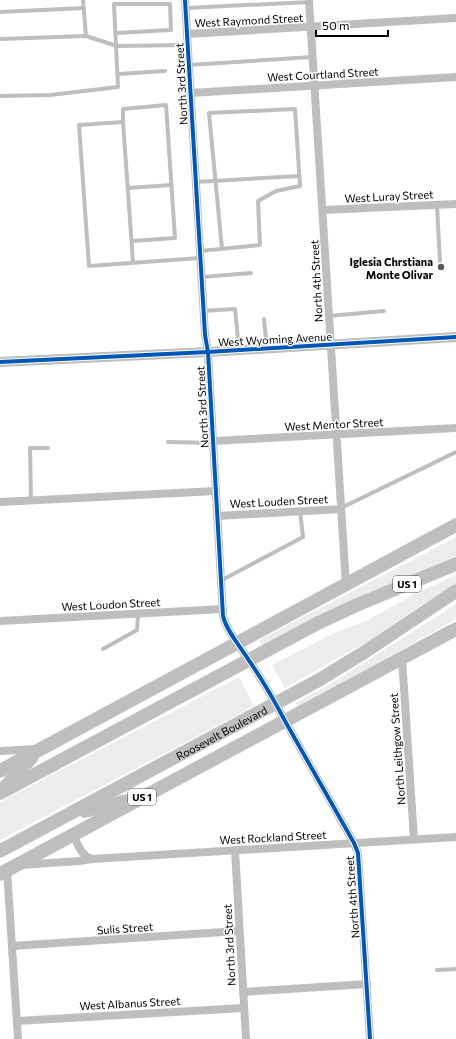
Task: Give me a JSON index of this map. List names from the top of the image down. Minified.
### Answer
{"streets":{"highway":["US 1","Roosevelt Boulevard"],"street":["West Raymond Street","West Courtland Street","North 3rd Street","West Luray Street","North 4th Street","West Wyoming Avenue","West Mentor Street","West Louden Street","West Loudon Street","North Leithgow Street","West Rockland Street","Sulis Street","West Albanus Street"]},"crossings":[["West Raymond Street","North 3rd Street"],["West Raymond Street","North 4th Street"],["West Courtland Street","North 3rd Street"],["West Courtland Street","North 4th Street"],["North 3rd Street","North 4th Street"],["North 3rd Street","West Wyoming Avenue"],["North 3rd Street","West Mentor Street"],["North 3rd Street","West Louden Street"],["North 3rd Street","US 1"],["North 3rd Street","West Loudon Street"],["North 3rd Street","Roosevelt Boulevard"],["North 3rd Street","West Rockland Street"],["North 3rd Street","Sulis Street"],["North 3rd Street","West Albanus Street"],["West Luray Street","North 4th Street"],["North 4th Street","West Wyoming Avenue"],["North 4th Street","West Mentor Street"],["North 4th Street","West Louden Street"],["North 4th Street","US 1"],["North 4th Street","Roosevelt Boulevard"],["North 4th Street","West Rockland Street"],["Roosevelt Boulevard","North Leithgow Street"],["Roosevelt Boulevard","West Rockland Street"],["North Leithgow Street","West Rockland Street"]],"places":["Iglesia Chrstiana Monte Olivar"],"scale_bar":"50 m"}
